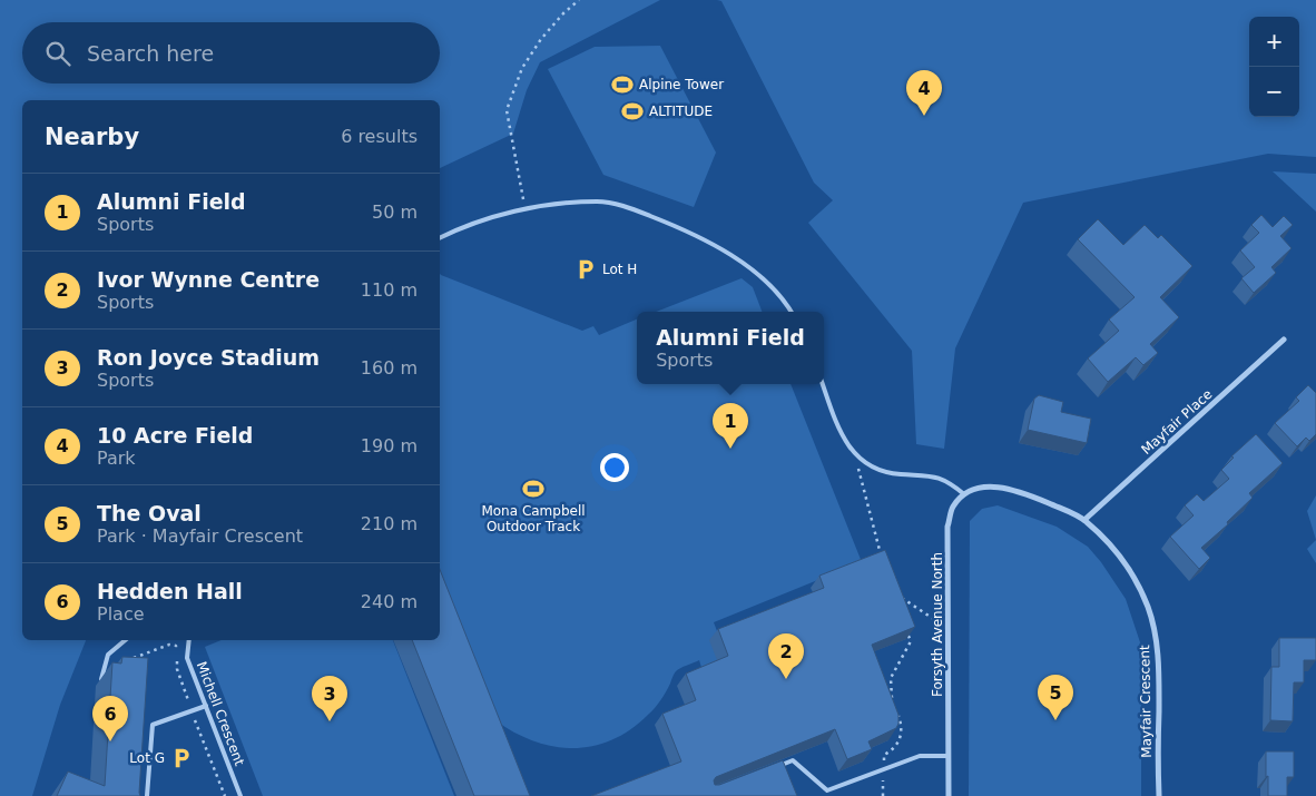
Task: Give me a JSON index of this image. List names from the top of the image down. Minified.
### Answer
{"streets":{"street":["Mayfair Place","Forsyth Avenue North","Mayfair Crescent"],"lane":["Michell Crescent"]},"crossings":[["Mayfair Place","Mayfair Crescent"],["Forsyth Avenue North","Mayfair Crescent"]],"places":{"sports":["Alpine Tower","ALTITUDE","Mona Campbell Outdoor Track"],"parking":["Lot H","Lot G"]},"page":{"map_buttons":["+","−"],"search":"Search here","pins":["4","1","2","5","3","6"],"heading":["Nearby","6 results"],"list":[{"mark":"1","name":"Alumni Field","note":"Sports","value":"50 m"},{"mark":"2","name":"Ivor Wynne Centre","note":"Sports","value":"110 m"},{"mark":"3","name":"Ron Joyce Stadium","note":"Sports","value":"160 m"},{"mark":"4","name":"10 Acre Field","note":"Park","value":"190 m"},{"mark":"5","name":"The Oval","note":"Park · Mayfair Crescent","value":"210 m"},{"mark":"6","name":"Hedden Hall","note":"Place","value":"240 m"}],"popup":["Alumni Field","Sports"]}}
